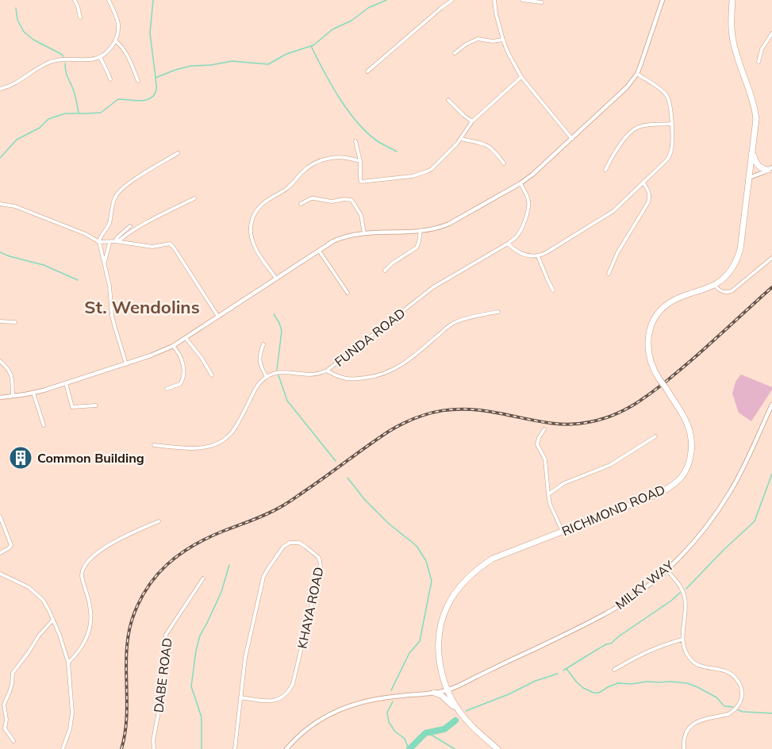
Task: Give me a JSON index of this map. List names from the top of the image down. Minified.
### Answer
{"streets":{"highway":["RICHMOND ROAD"],"street":["FUNDA ROAD","MILKY WAY","KHAYA ROAD","DABE ROAD"]},"crossings":[["RICHMOND ROAD","MILKY WAY"]],"districts":["St. Wendolins"],"places":{"building":["Common Building"]}}
